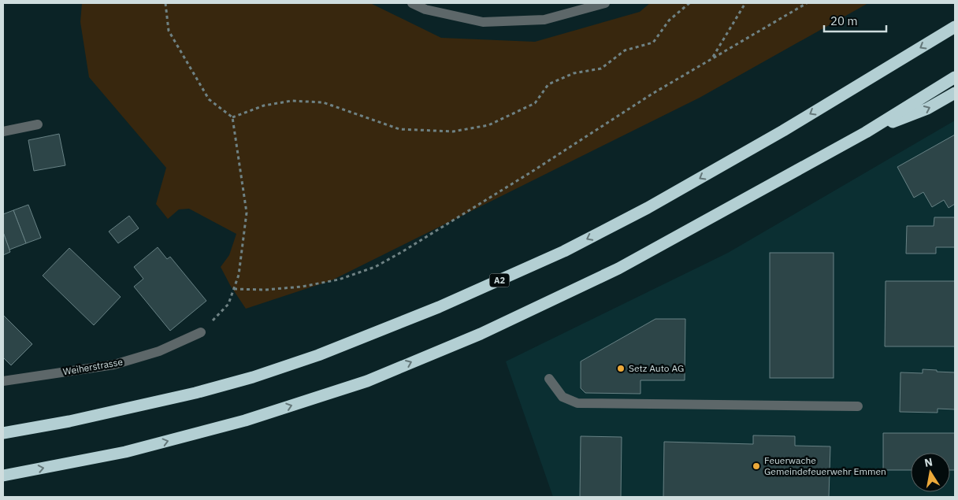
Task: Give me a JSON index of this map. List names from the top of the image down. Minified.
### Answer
{"streets":{"highway":["A2"],"street":["Weiherstrasse"]},"places":["Setz Auto AG","Feuerwache Gemeindefeuerwehr Emmen"],"scale_bar":"20 m","north":"top"}
